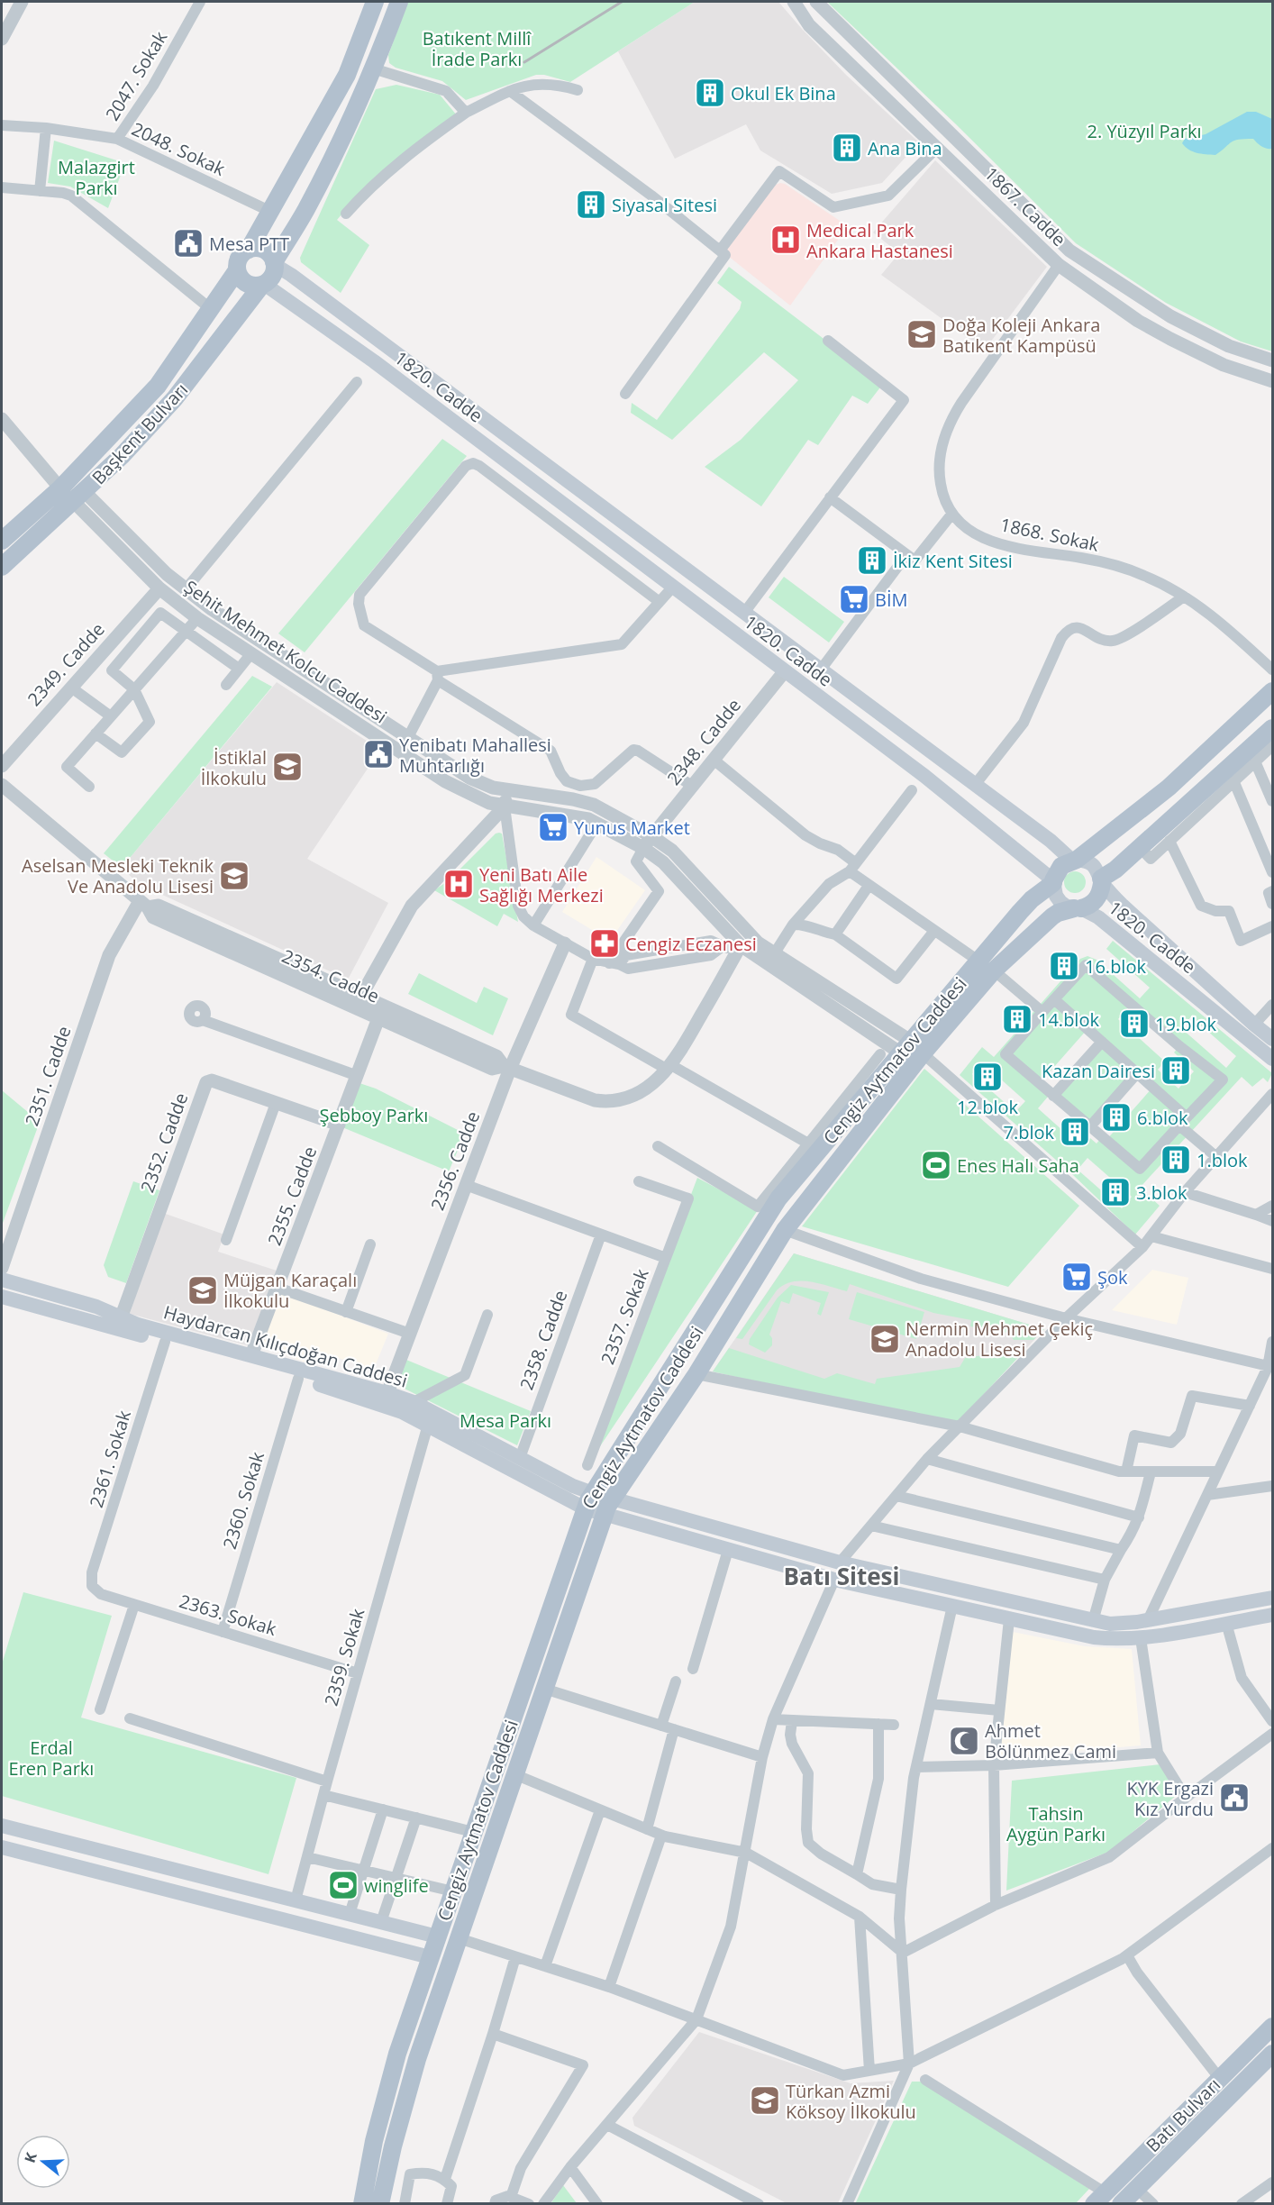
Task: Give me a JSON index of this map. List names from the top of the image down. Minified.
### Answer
{"streets":{"main road":["1820. Cadde","Başkent Bulvarı","Cengiz Aytmatov Caddesi","Haydarcan Kılıçdoğan Caddesi","Batı Bulvarı"],"street":["2047. Sokak","2048. Sokak","1867. Cadde","1868. Sokak","Şehit Mehmet Kolcu Caddesi","2349. Cadde","2348. Cadde","2354. Cadde","2351. Cadde","2352. Cadde","2356. Cadde","2355. Cadde","2357. Sokak","2358. Cadde","2361. Sokak","2360. Sokak","2363. Sokak","2359. Sokak"]},"crossings":[["2047. Sokak","2048. Sokak"],["1820. Cadde","Başkent Bulvarı"],["1820. Cadde","2348. Cadde"],["1820. Cadde","Cengiz Aytmatov Caddesi"],["Başkent Bulvarı","Şehit Mehmet Kolcu Caddesi"],["Şehit Mehmet Kolcu Caddesi","2349. Cadde"],["Şehit Mehmet Kolcu Caddesi","2348. Cadde"],["Şehit Mehmet Kolcu Caddesi","2354. Cadde"],["Şehit Mehmet Kolcu Caddesi","Cengiz Aytmatov Caddesi"],["2354. Cadde","2351. Cadde"],["2354. Cadde","2356. Cadde"],["2354. Cadde","2355. Cadde"],["Cengiz Aytmatov Caddesi","Haydarcan Kılıçdoğan Caddesi"],["2352. Cadde","2355. Cadde"],["2352. Cadde","Haydarcan Kılıçdoğan Caddesi"],["2356. Cadde","2357. Sokak"],["2356. Cadde","Haydarcan Kılıçdoğan Caddesi"],["2355. Cadde","Haydarcan Kılıçdoğan Caddesi"],["2357. Sokak","2358. Cadde"],["2358. Cadde","Haydarcan Kılıçdoğan Caddesi"],["Haydarcan Kılıçdoğan Caddesi","2361. Sokak"],["Haydarcan Kılıçdoğan Caddesi","2360. Sokak"],["Haydarcan Kılıçdoğan Caddesi","2359. Sokak"],["2361. Sokak","2363. Sokak"],["2360. Sokak","2363. Sokak"],["2363. Sokak","2359. Sokak"]],"districts":["Batı Sitesi"],"parks":["Batıkent Millî İrade Parkı","2. Yüzyıl Parkı","Malazgirt Parkı","Şebboy Parkı","Mesa Parkı","Erdal Eren Parkı","Tahsin Aygün Parkı"],"places":{"building":["Okul Ek Bina","Ana Bina","Siyasal Sitesi","İkiz Kent Sitesi","16.blok","14.blok","19.blok","Kazan Dairesi","12.blok","6.blok","7.blok","1.blok","3.blok"],"hospital":["Medical Park Ankara Hastanesi","Yeni Batı Aile Sağlığı Merkezi"],"public building":["Mesa PTT","Yenibatı Mahallesi Muhtarlığı","KYK Ergazi Kız Yurdu"],"school or university":["Doğa Koleji Ankara Batıkent Kampüsü","İstiklal İlkokulu","Aselsan Mesleki Teknik Ve Anadolu Lisesi","Müjgan Karaçalı İlkokulu","Nermin Mehmet Çekiç Anadolu Lisesi","Türkan Azmi Köksoy İlkokulu"],"supermarket":["BİM","Yunus Market","Şok"],"pharmacy":["Cengiz Eczanesi"],"sports":["Enes Halı Saha","winglife"],"mosque":["Ahmet Bölünmez Cami"]},"north":"left"}
